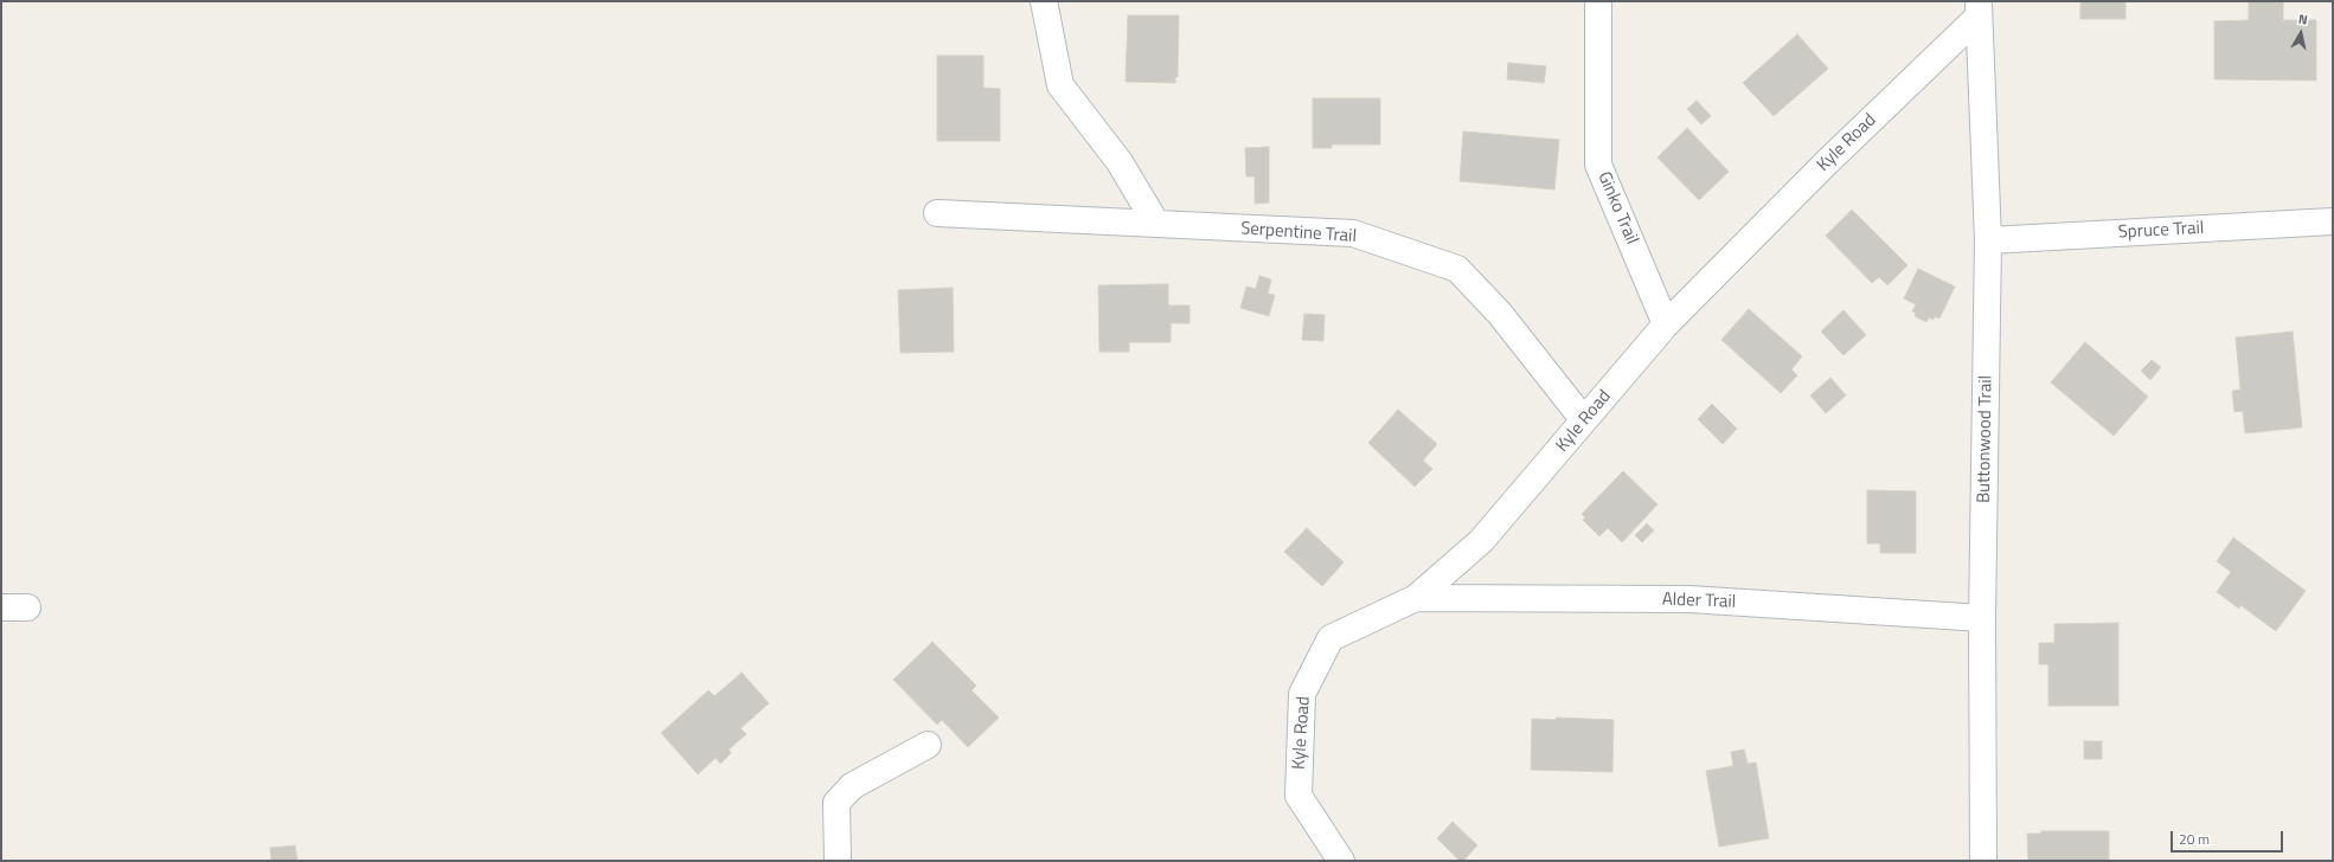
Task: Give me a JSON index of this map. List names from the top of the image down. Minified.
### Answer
{"streets":{"street":["Kyle Road","Ginko Trail","Spruce Trail","Serpentine Trail","Buttonwood Trail","Alder Trail"]},"crossings":[["Kyle Road","Ginko Trail"],["Kyle Road","Serpentine Trail"],["Kyle Road","Buttonwood Trail"],["Kyle Road","Alder Trail"],["Spruce Trail","Buttonwood Trail"],["Buttonwood Trail","Alder Trail"]],"scale_bar":"20 m","north":"top"}
